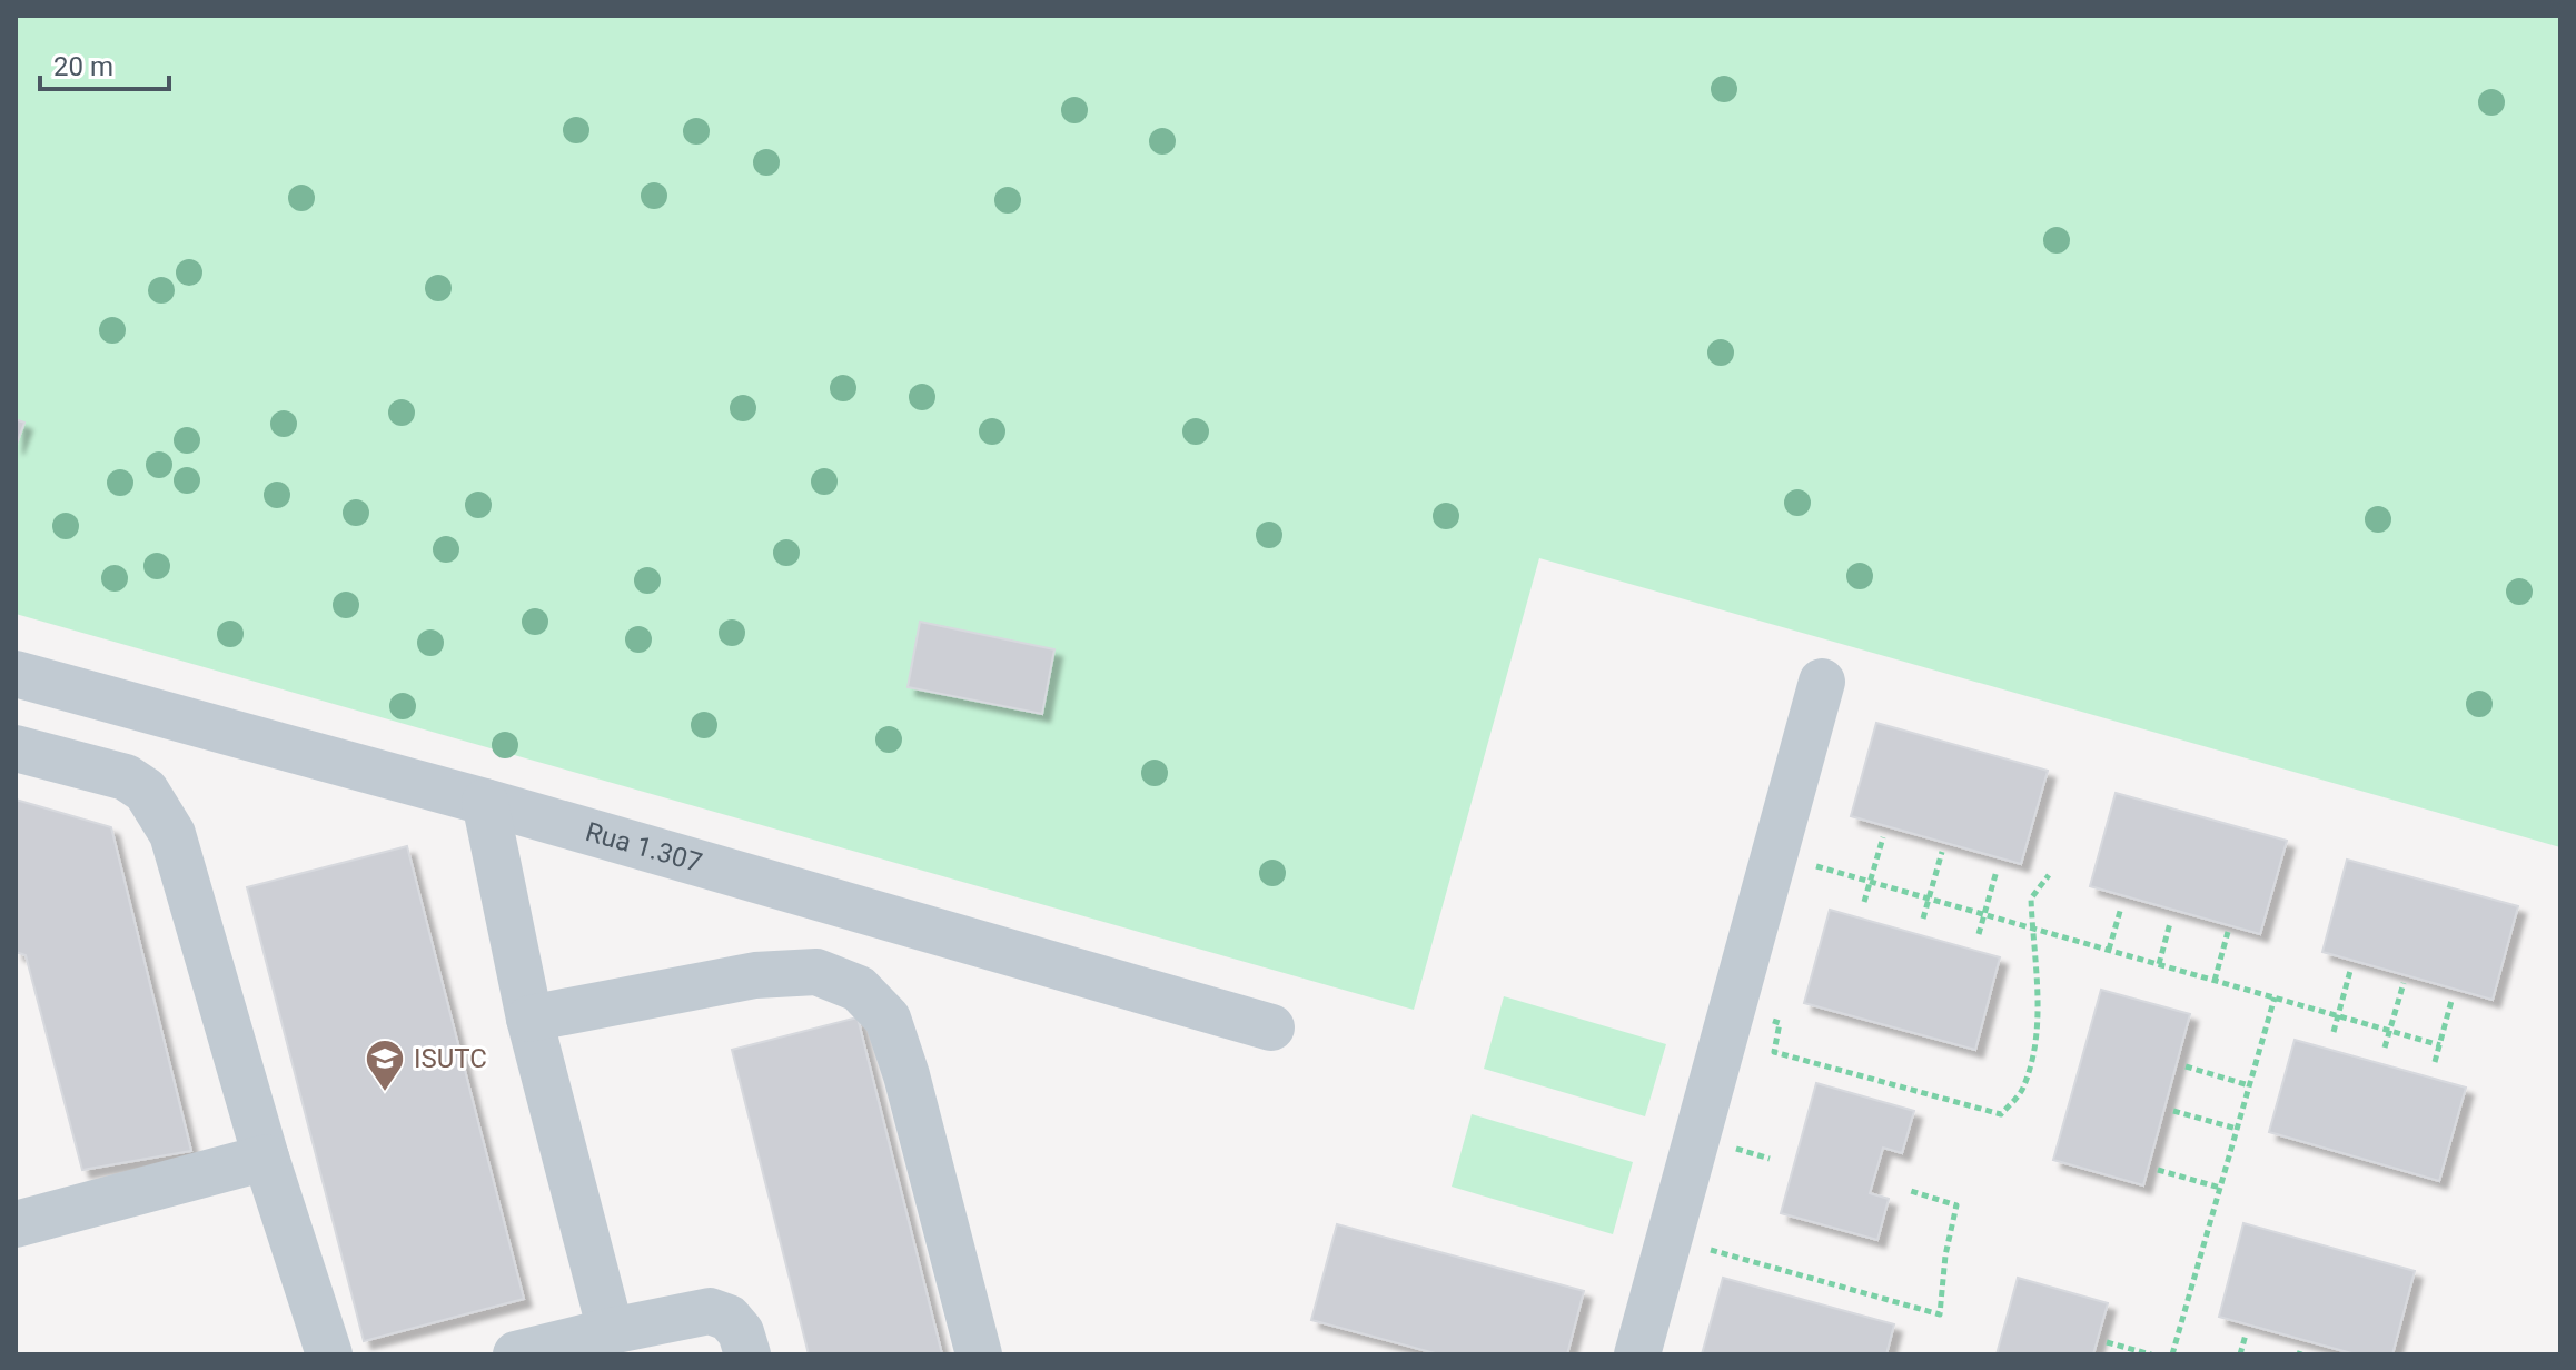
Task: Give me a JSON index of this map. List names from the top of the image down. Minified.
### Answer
{"streets":{"street":["Rua 1.307"]},"places":{"school or university":["ISUTC"]},"scale_bar":"20 m"}
